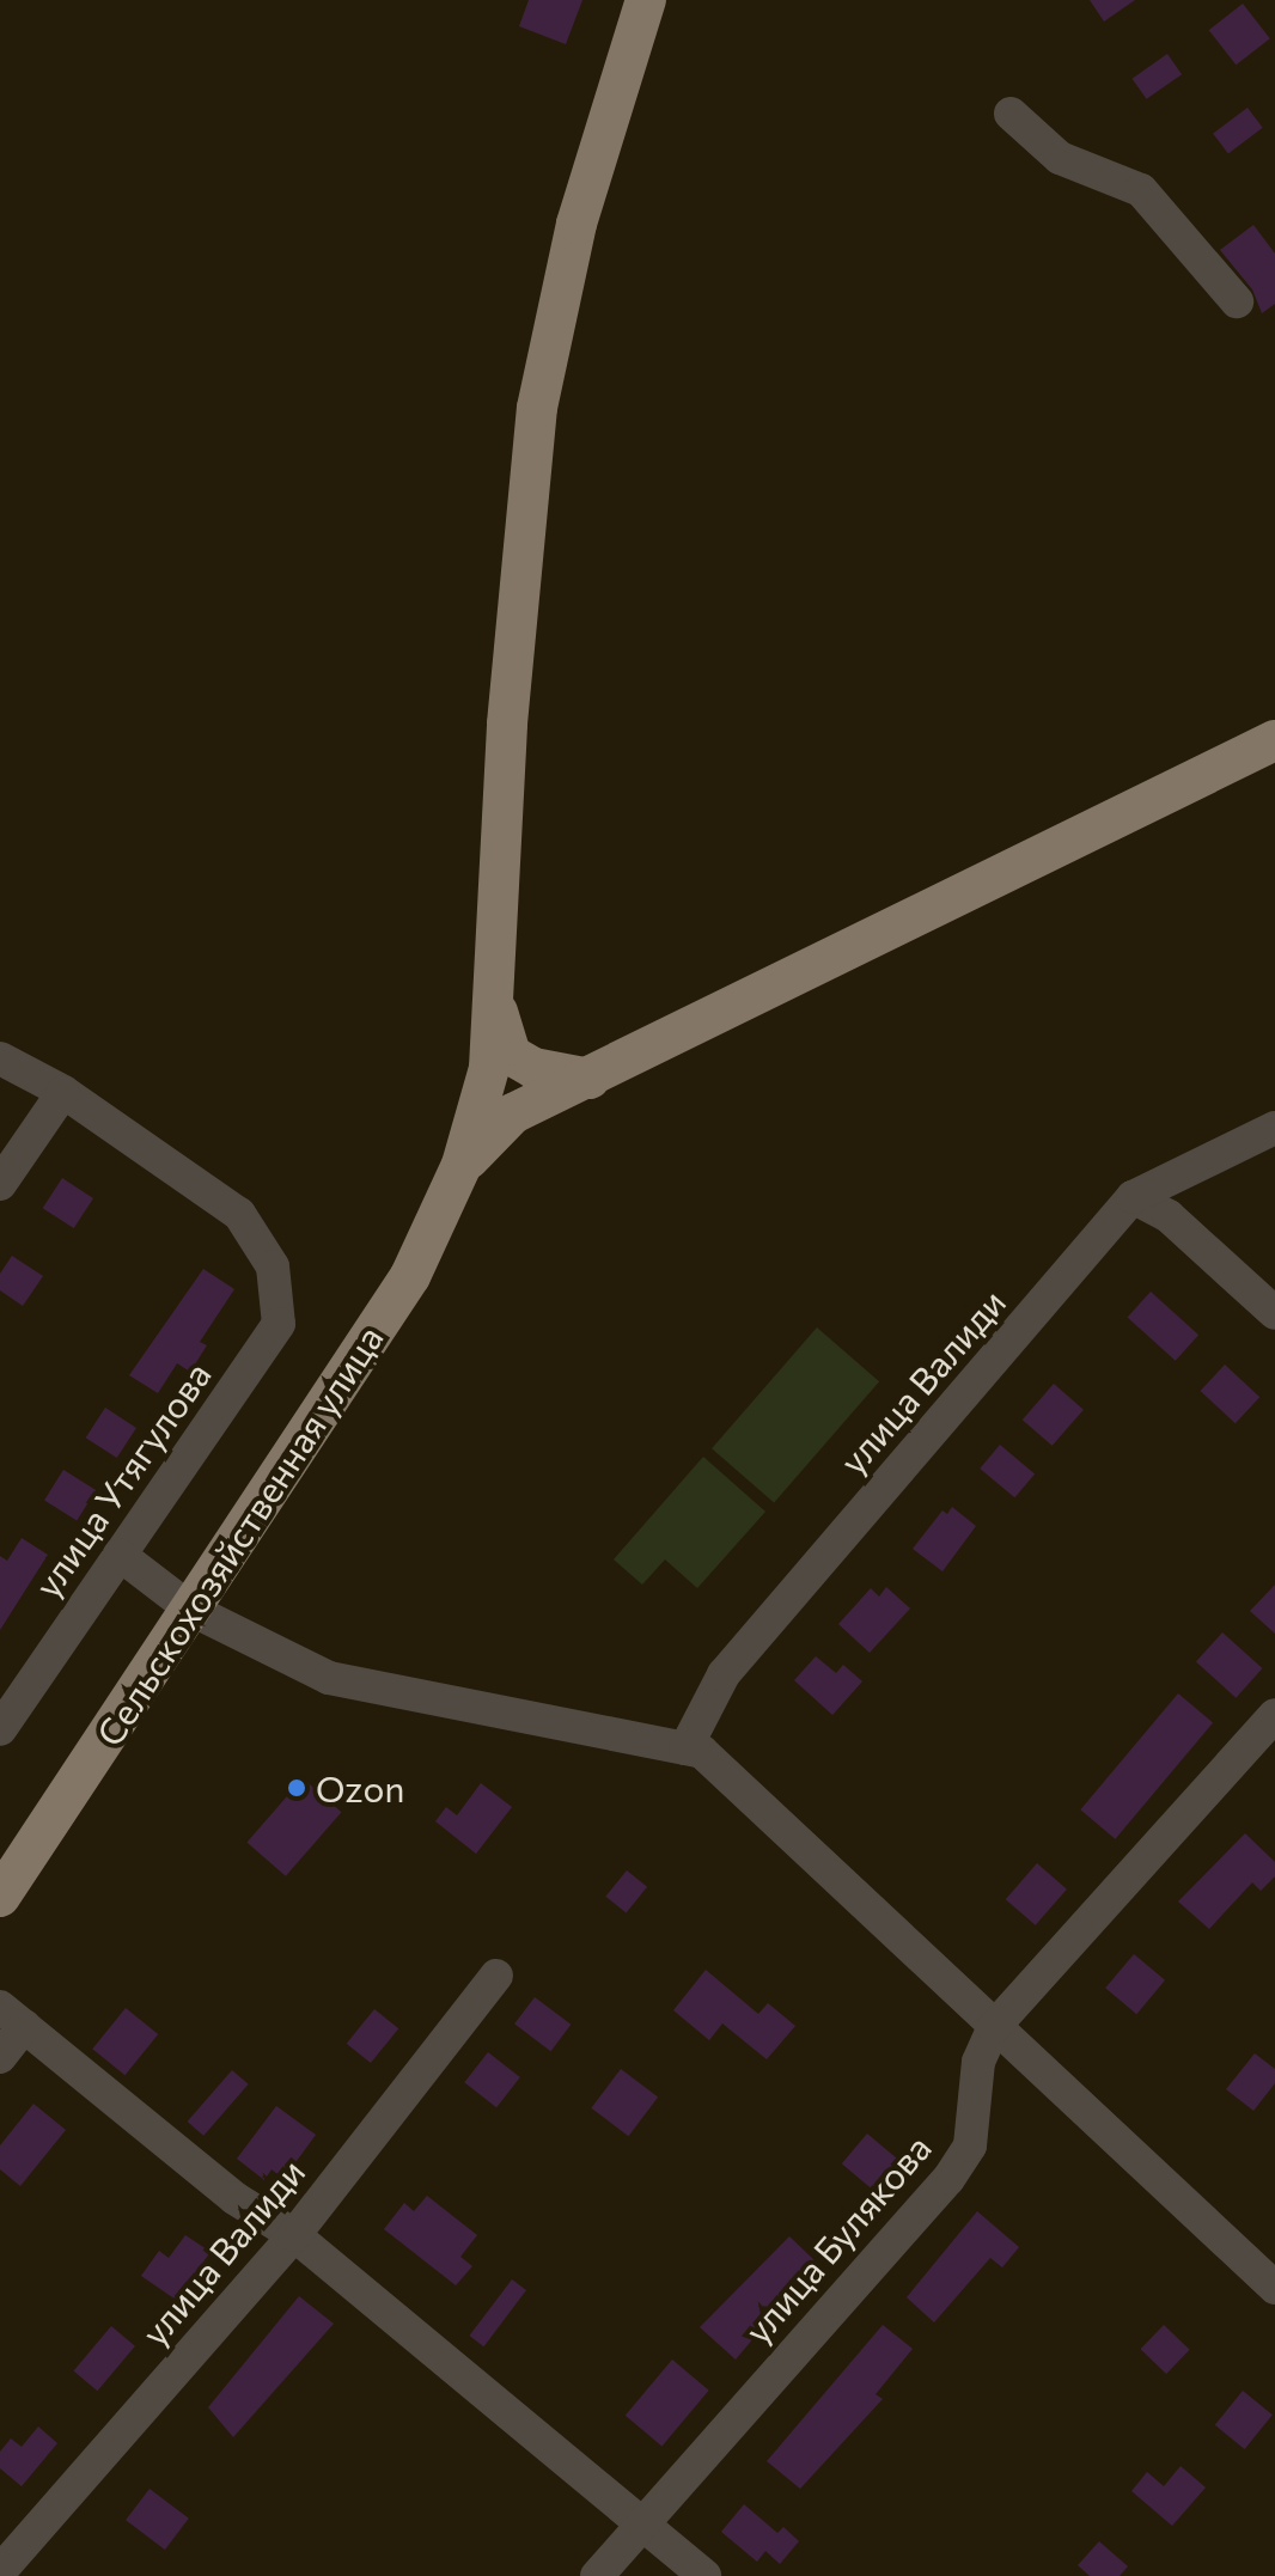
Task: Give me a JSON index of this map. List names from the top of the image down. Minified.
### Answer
{"streets":{"main road":["Сельскохозяйственная улица"],"street":["улица Валиди","улица Утягулова","улица Булякова"]},"places":["Ozon"]}
